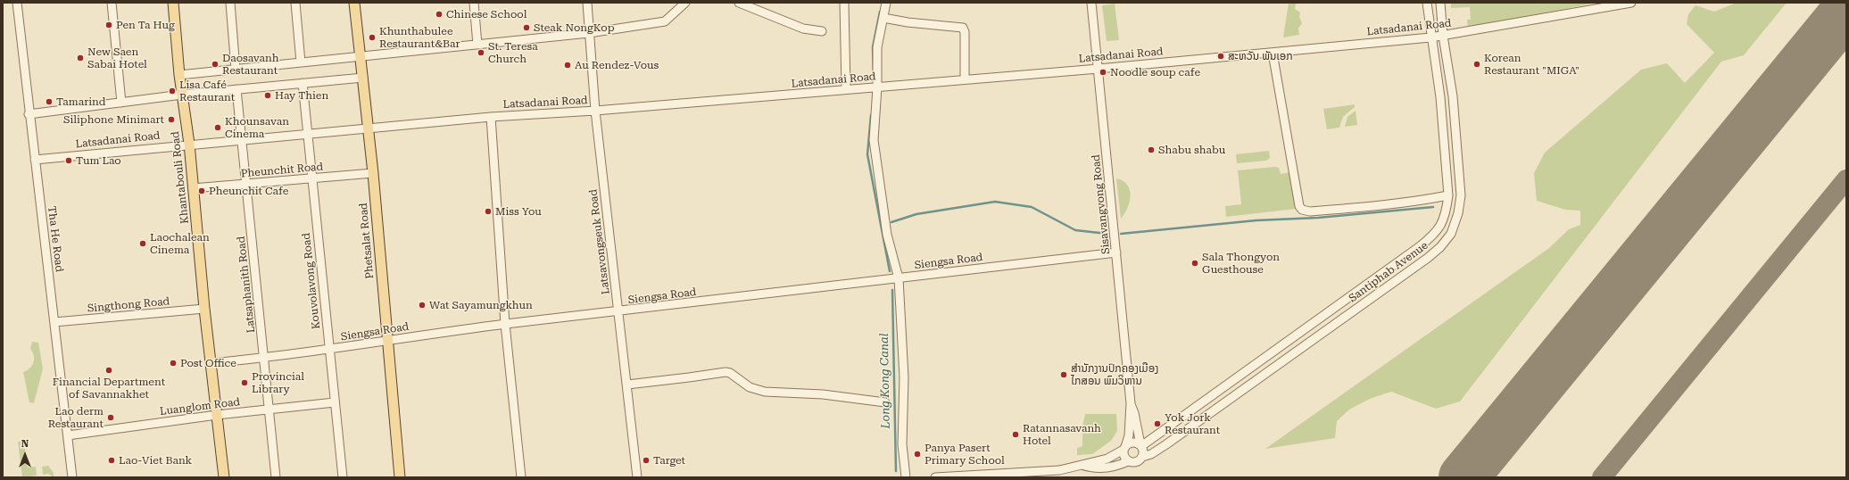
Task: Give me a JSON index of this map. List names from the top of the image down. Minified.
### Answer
{"streets":{"main road":["Khantabouli Road","Phetsalat Road"],"street":["Latsadanai Road","Pheunchit Road","Sisavangvong Road","Tha He Road","Latsavongseuk Road","Siengsa Road","Santiphab Avenue","Kouvolavong Road","Latsaphanith Road","Singthong Road","Luanglom Road"]},"crossings":[["Latsadanai Road","Khantabouli Road"],["Latsadanai Road","Sisavangvong Road"],["Latsadanai Road","Tha He Road"],["Latsadanai Road","Phetsalat Road"],["Latsadanai Road","Latsavongseuk Road"],["Latsadanai Road","Santiphab Avenue"],["Latsadanai Road","Kouvolavong Road"],["Latsadanai Road","Latsaphanith Road"],["Pheunchit Road","Khantabouli Road"],["Pheunchit Road","Phetsalat Road"],["Pheunchit Road","Kouvolavong Road"],["Pheunchit Road","Latsaphanith Road"],["Khantabouli Road","Siengsa Road"],["Khantabouli Road","Singthong Road"],["Khantabouli Road","Luanglom Road"],["Sisavangvong Road","Siengsa Road"],["Tha He Road","Singthong Road"],["Tha He Road","Luanglom Road"],["Phetsalat Road","Siengsa Road"],["Latsavongseuk Road","Siengsa Road"],["Siengsa Road","Kouvolavong Road"],["Siengsa Road","Latsaphanith Road"],["Kouvolavong Road","Luanglom Road"],["Latsaphanith Road","Luanglom Road"]],"water":["Long Kong Canal"],"places":["Chinese School","Pen Ta Hug","Steak NongKop","Khunthabulee Restaurant&Bar","St. Teresa Church","ສະຫວັນ ພັນເອກ","New Saen Sabai Hotel","Daosavanh Restaurant","Korean Restaurant \"MIGA\"","Au Rendez-Vous","Noodle soup cafe","Lisa Café Restaurant","Hay Thien","Tamarind","Siliphone Minimart","Khounsavan Cinema","Shabu shabu","Tum Lao","Pheunchit Cafe","Miss You","Laochalean Cinema","Sala Thongyon Guesthouse","Wat Sayamungkhun","Post Office","Financial Department of Savannakhet","ສຳນັກງານປົກຄອງເມືອງ ໄກສອນ ພົມວິຫານ","Provincial Library","Lao derm Restaurant","Yok Jork Restaurant","Ratannasavanh Hotel","Panya Pasert Primary School","Lao-Viet Bank","Target"],"north":"top"}
